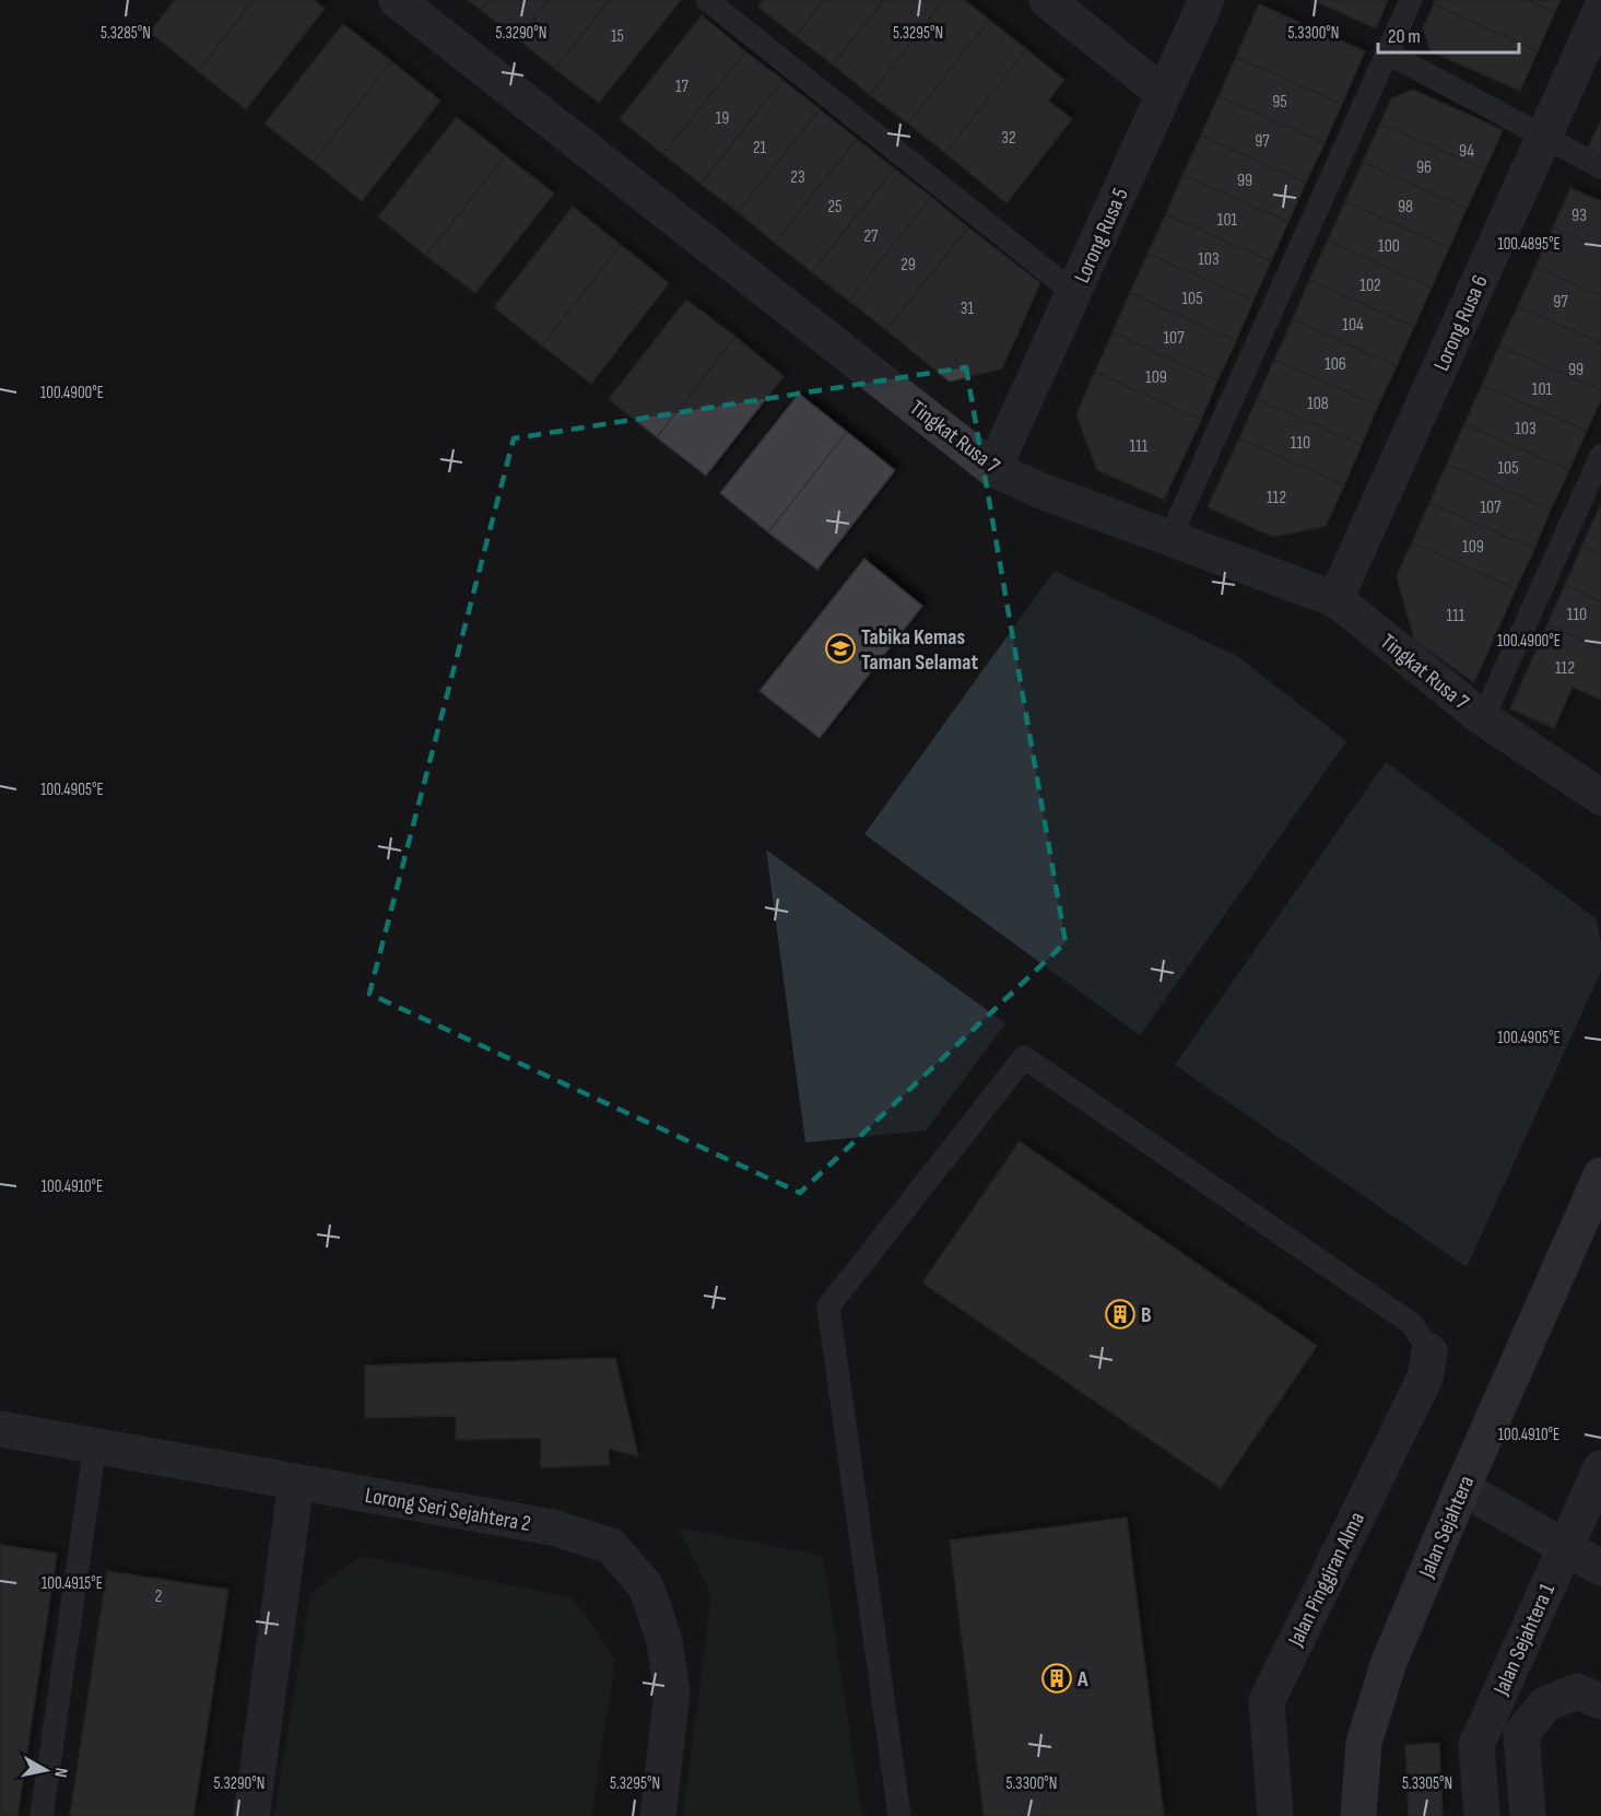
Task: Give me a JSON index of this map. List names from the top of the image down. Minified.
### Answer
{"streets":{"main road":["Jalan Sejahtera"],"street":["Lorong Rusa 5","Lorong Rusa 6","Tingkat Rusa 7","Lorong Seri Sejahtera 2","Jalan Pinggiran Alma","Jalan Sejahtera 1"]},"crossings":[["Lorong Rusa 5","Tingkat Rusa 7"],["Lorong Rusa 6","Tingkat Rusa 7"]],"places":{"school or university":["Tabika Kemas Taman Selamat"],"building":["B","A"]},"house_numbers":["15","17","95","19","32","97","21","94","96","23","99","25","98","93","101","27","100","103","29","102","105","97","31","104","107","106","99","109","101","108","103","110","111","105","112","107","109","110","111","112","2"],"scale_bar":"20 m","north":"right","coordinates":["5.3285°N","5.3290°N","5.3295°N","5.3300°N","100.4895°E","100.4900°E","100.4905°E","100.4910°E","100.4915°E","5.3305°N"]}
